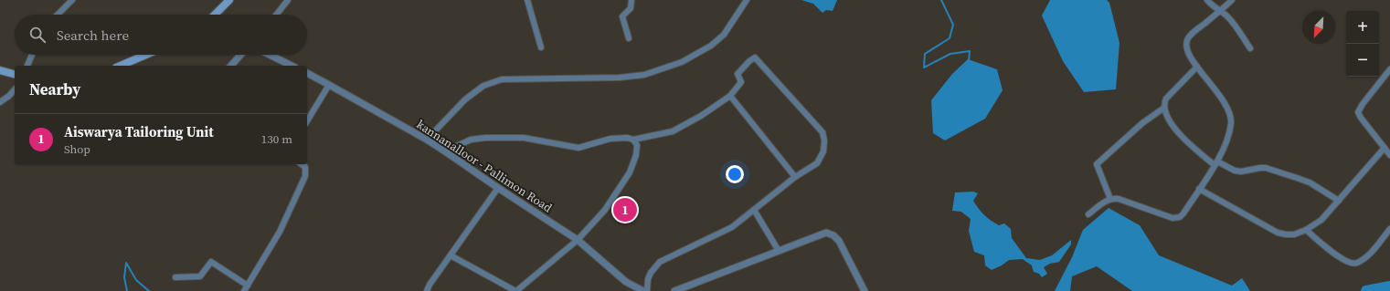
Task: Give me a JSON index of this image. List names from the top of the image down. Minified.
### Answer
{"streets":{"street":["kannanalloor - Pallimon Road"]},"north":"bottom left","page":{"map_buttons":["+","−"],"search":"Search here","heading":"Nearby","list":[{"mark":"1","name":"Aiswarya Tailoring Unit","note":"Shop","value":"130 m"}],"pins":"1"}}
